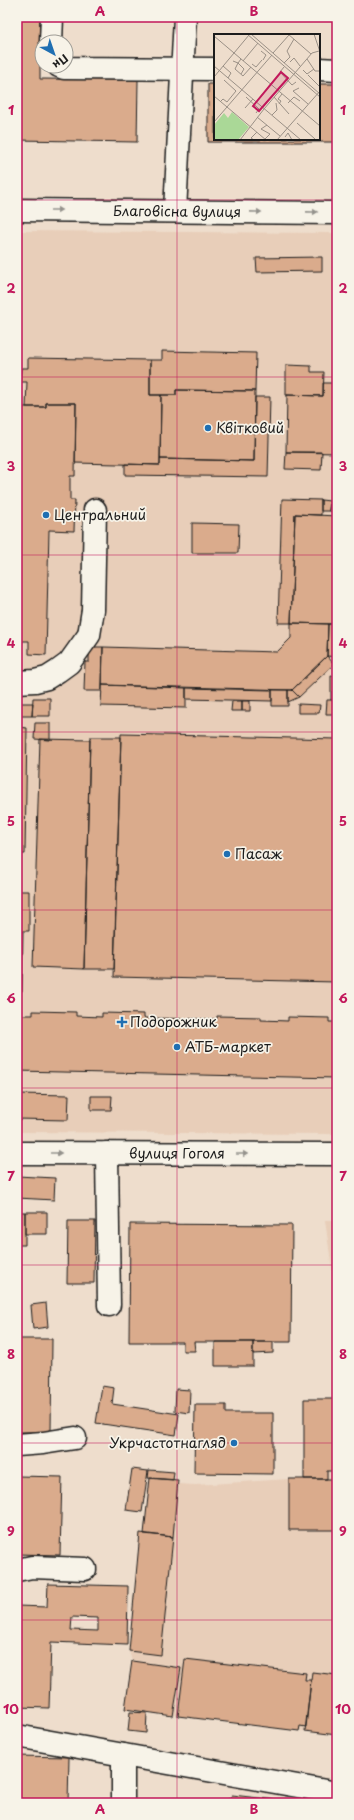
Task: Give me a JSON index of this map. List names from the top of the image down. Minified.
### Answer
{"streets":{"main road":["Благовісна вулиця","вулиця Гоголя"]},"one_way":["вулиця Гоголя"],"places":{"other":["Квітковий","Центральний","Пасаж","АТБ-маркет","Укрчастотнагляд"],"health":["Подорожник"]},"north":"bottom right","grid":{"columns":["A","B"],"rows":["1","2","3","4","5","6","7","8","9","10"]}}
